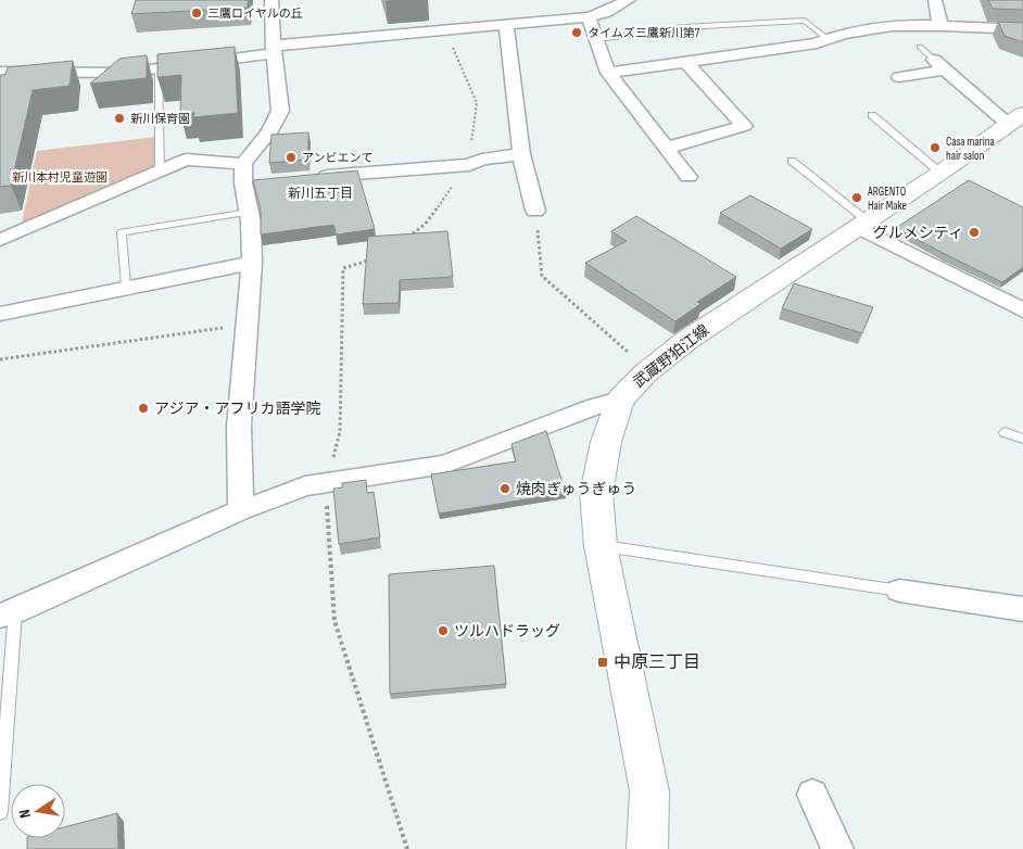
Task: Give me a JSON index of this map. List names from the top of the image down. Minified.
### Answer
{"streets":{"main road":["武蔵野狛江線"]},"districts":["新川五丁目"],"parks":["新川本村児童遊園"],"places":{"other":["三鷹ロイヤルの丘","タイムズ三鷹新川第7","新川保育園","Casa marina hair salon","アンビエンて","ARGENTO Hair Make","グルメシティ","アジア・アフリカ語学院","焼肉ぎゅうぎゅう","ツルハドラッグ"],"transit":["中原三丁目"]},"north":"left"}
